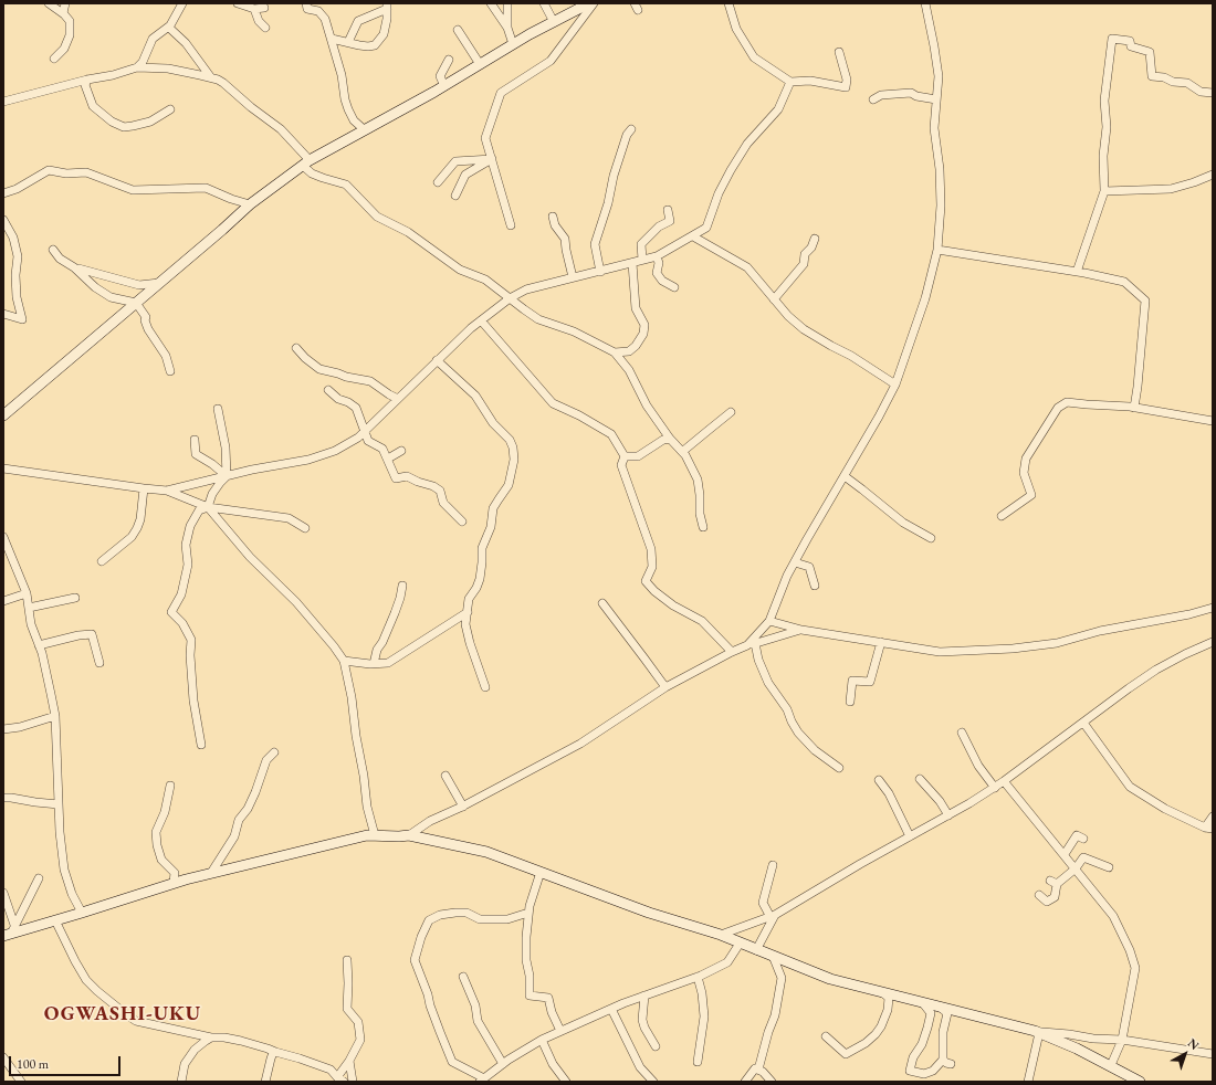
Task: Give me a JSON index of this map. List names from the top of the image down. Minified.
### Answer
{"districts":["OGWASHI-UKU"],"scale_bar":"100 m","north":"top right"}
